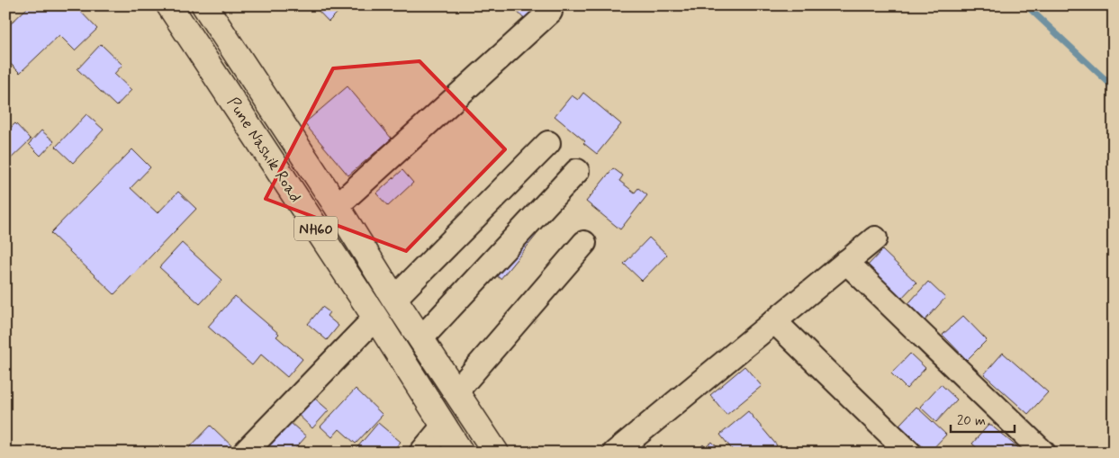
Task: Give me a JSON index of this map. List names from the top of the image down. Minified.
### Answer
{"streets":{"highway":["Pune Nashik Road","NH60"]},"scale_bar":"20 m"}
